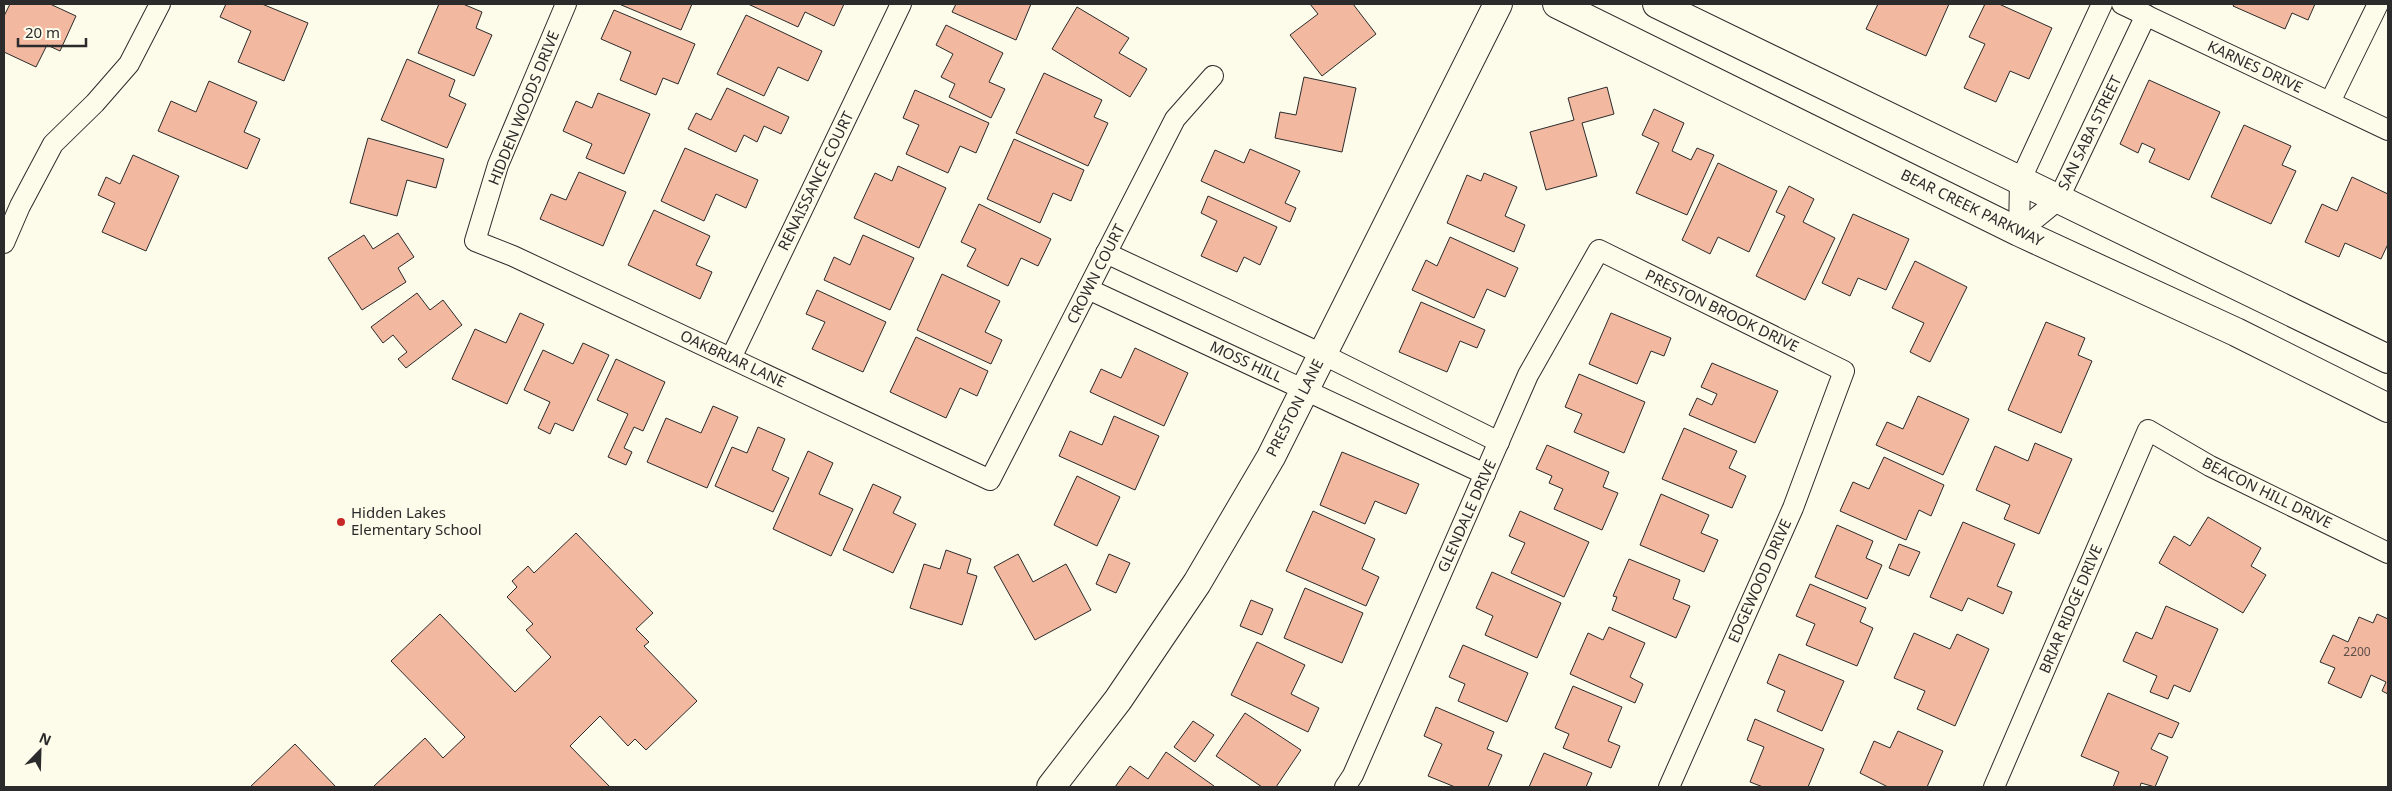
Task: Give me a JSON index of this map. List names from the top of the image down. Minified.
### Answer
{"streets":{"main road":["BEAR CREEK PARKWAY","PRESTON LANE"],"street":["KARNES DRIVE","HIDDEN WOODS DRIVE","SAN SABA STREET","RENAISSANCE COURT","CROWN COURT","PRESTON BROOK DRIVE","OAKBRIAR LANE","MOSS HILL","BEACON HILL DRIVE","GLENDALE DRIVE","EDGEWOOD DRIVE","BRIAR RIDGE DRIVE"]},"crossings":[["KARNES DRIVE","SAN SABA STREET"],["HIDDEN WOODS DRIVE","OAKBRIAR LANE"],["SAN SABA STREET","BEAR CREEK PARKWAY"],["RENAISSANCE COURT","OAKBRIAR LANE"],["CROWN COURT","OAKBRIAR LANE"],["CROWN COURT","MOSS HILL"],["PRESTON BROOK DRIVE","GLENDALE DRIVE"],["PRESTON BROOK DRIVE","EDGEWOOD DRIVE"],["MOSS HILL","PRESTON LANE"],["MOSS HILL","GLENDALE DRIVE"],["BEACON HILL DRIVE","BRIAR RIDGE DRIVE"]],"places":["Hidden Lakes Elementary School"],"house_numbers":["2200"],"scale_bar":"20 m","north":"top right"}
